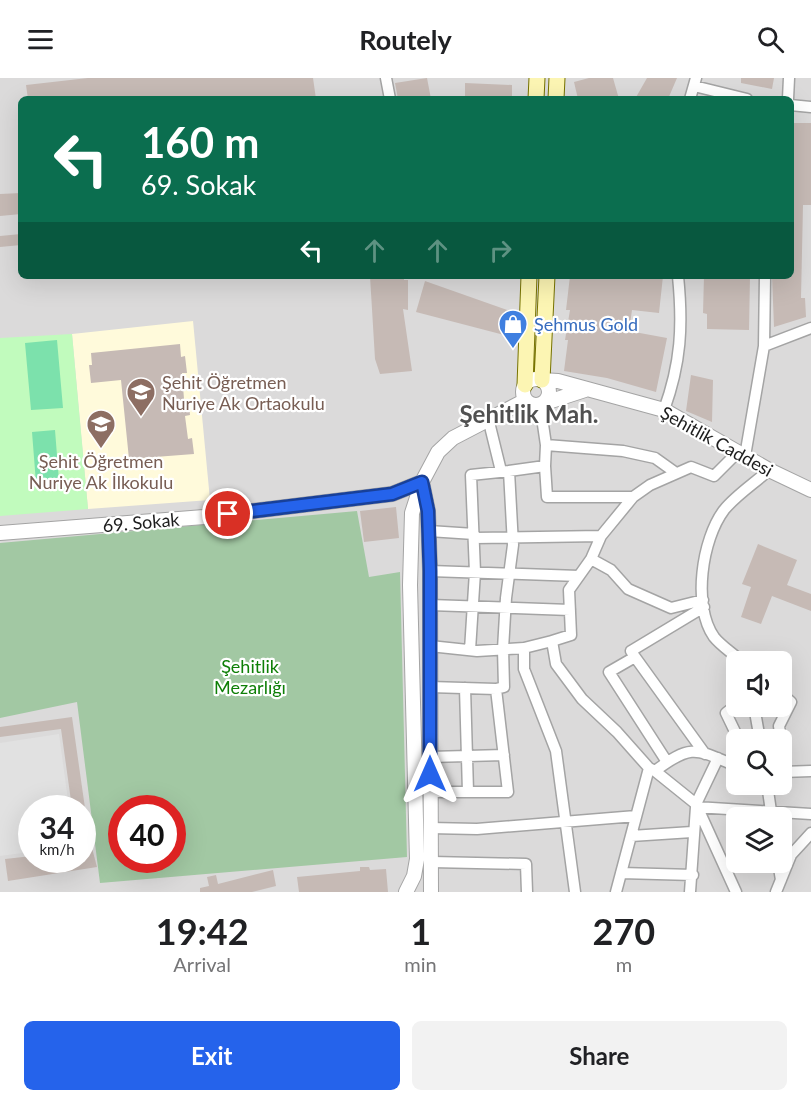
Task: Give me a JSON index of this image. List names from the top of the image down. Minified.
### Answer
{"streets":{"street":["Şehitlik Caddesi","69. Sokak"]},"districts":["Şehitlik Mah."],"parks":["Şehitlik Mezarlığı"],"places":{"shop":["Şehmus Gold"],"school or university":["Şehit Öğretmen Nuriye Ak Ortaokulu","Şehit Öğretmen Nuriye Ak İlkokulu"]},"page":{"header":"Routely","turn":["160 m","69. Sokak"],"speed":"34 km/h","limit":"40","eta":["19:42","Arrival","1","min","270","m"],"buttons":["Exit","Share"]}}
